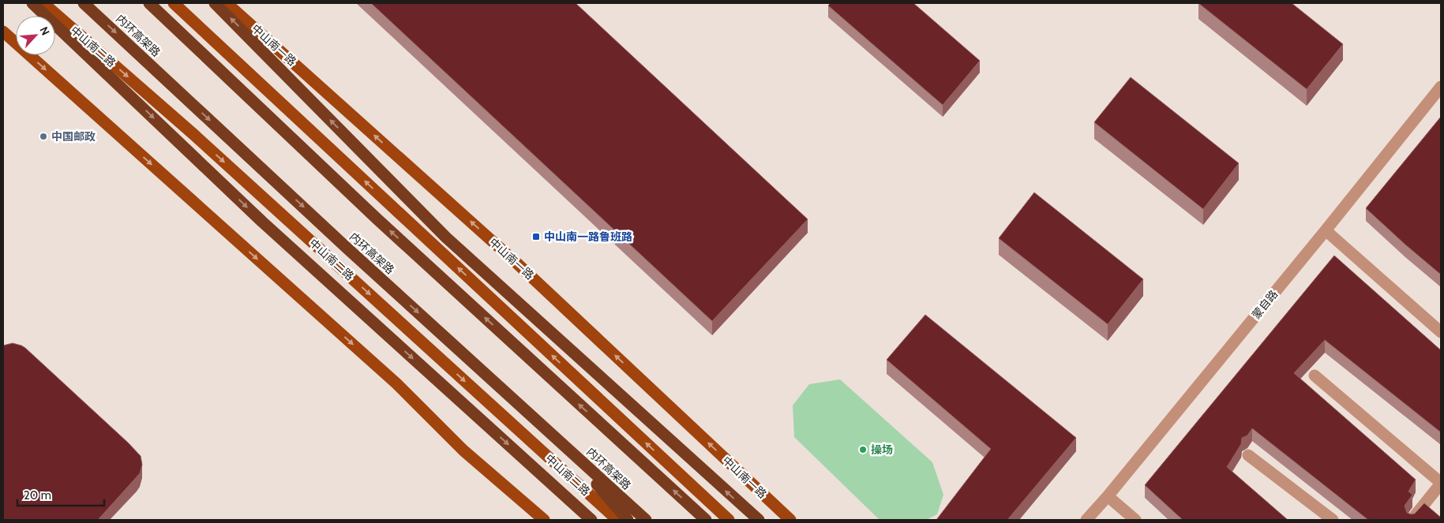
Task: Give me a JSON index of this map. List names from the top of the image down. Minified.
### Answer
{"streets":{"highway":["内环高架路"],"main road":["中山南一路","中山南二路"],"street":["蒙自路"]},"places":{"other":["中国邮政","操场"],"transit":["中山南一路鲁班路"]},"scale_bar":"20 m","north":"top right"}
